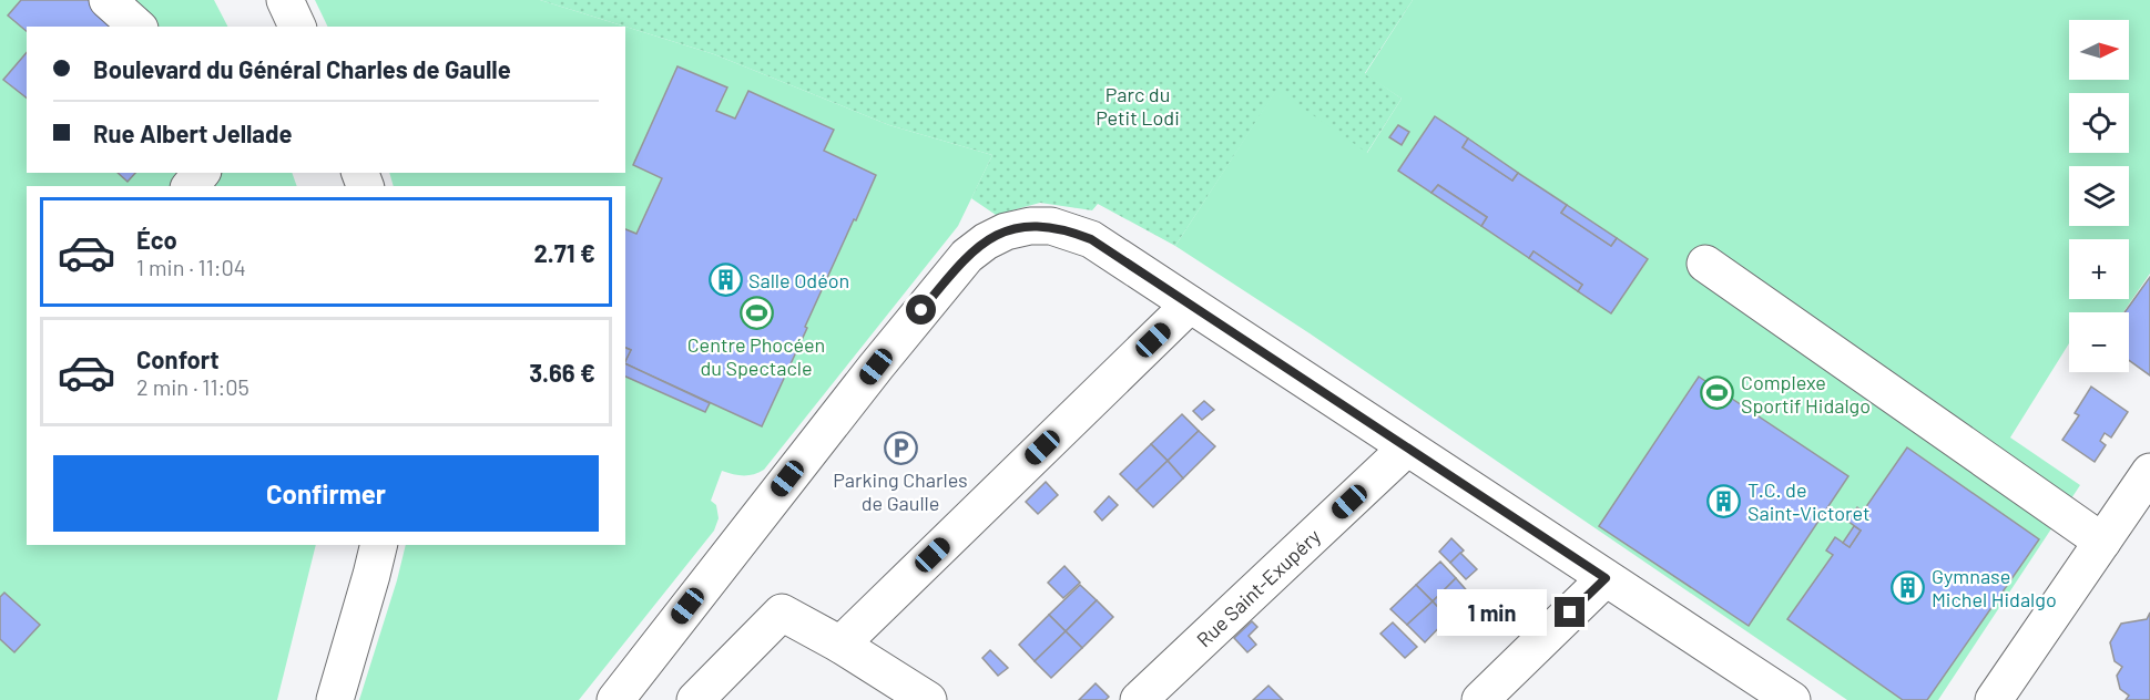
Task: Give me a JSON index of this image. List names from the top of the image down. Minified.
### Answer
{"streets":{"street":["Rue Saint-Exupéry"]},"parks":["Parc du Petit Lodi"],"places":{"building":["Salle Odéon","T.C. de Saint-Victoret","Gymnase Michel Hidalgo"],"sports":["Centre Phocéen du Spectacle","Complexe Sportif Hidalgo"],"parking":["Parking Charles de Gaulle"]},"north":"right","page":{"map_buttons":["+","−"],"banner":["Boulevard du Général Charles de Gaulle","Rue Albert Jellade"],"list":[{"name":"Éco","note":"1 min · 11:04","value":"2.71 €"},{"name":"Confort","note":"2 min · 11:05","value":"3.66 €"}],"buttons":"Confirmer","bubble":"1 min"}}
